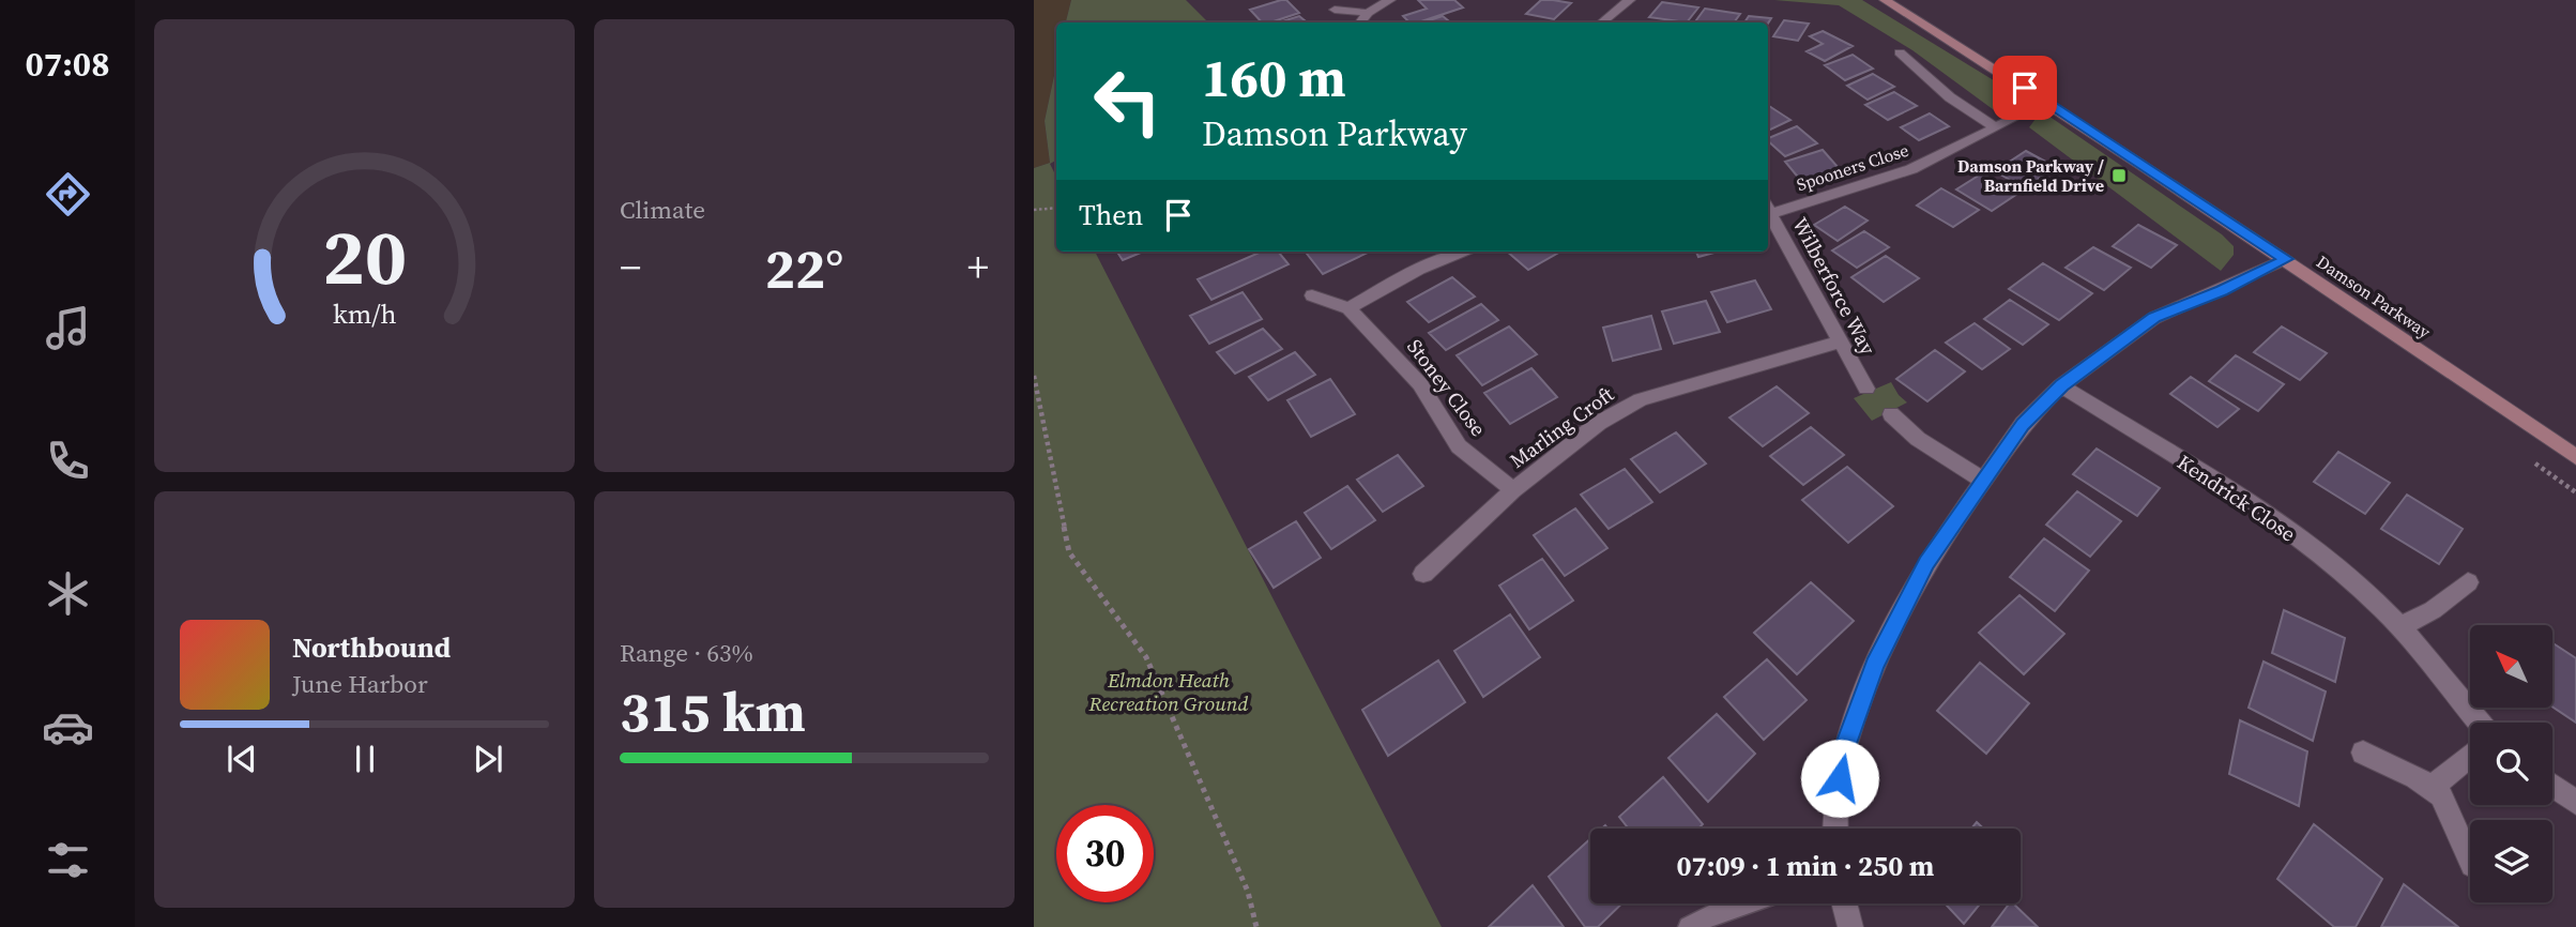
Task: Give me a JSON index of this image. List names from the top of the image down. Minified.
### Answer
{"streets":{"street":["Spooners Close","Wilberforce Way","Damson Parkway","Stoney Close","Marling Croft","Kendrick Close"]},"crossings":[["Spooners Close","Wilberforce Way"],["Wilberforce Way","Marling Croft"],["Stoney Close","Marling Croft"]],"parks":["Elmdon Heath Recreation Ground"],"places":{"transit":["Damson Parkway / Barnfield Drive"]},"north":"top left","page":{"tabs":"07:08","tile":["Climate",["Range · 63%","315 km"]],"turn":["160 m","Damson Parkway"],"then":"Then","heat":["−","22°","+"],"song":["Northbound","June Harbor"],"limit":"30","trip":"07:09 · 1 min · 250 m","gauge":["20","km/h"]}}
